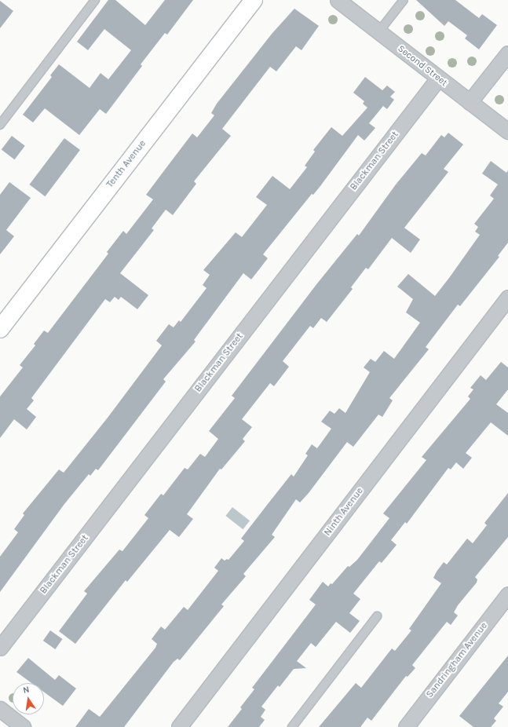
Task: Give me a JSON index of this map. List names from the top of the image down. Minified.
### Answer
{"streets":{"main road":["Tenth Avenue"],"street":["Second Street","Blackman Street","Ninth Avenue","Sandringham Avenue"]},"crossings":[["Second Street","Blackman Street"]],"north":"top"}
